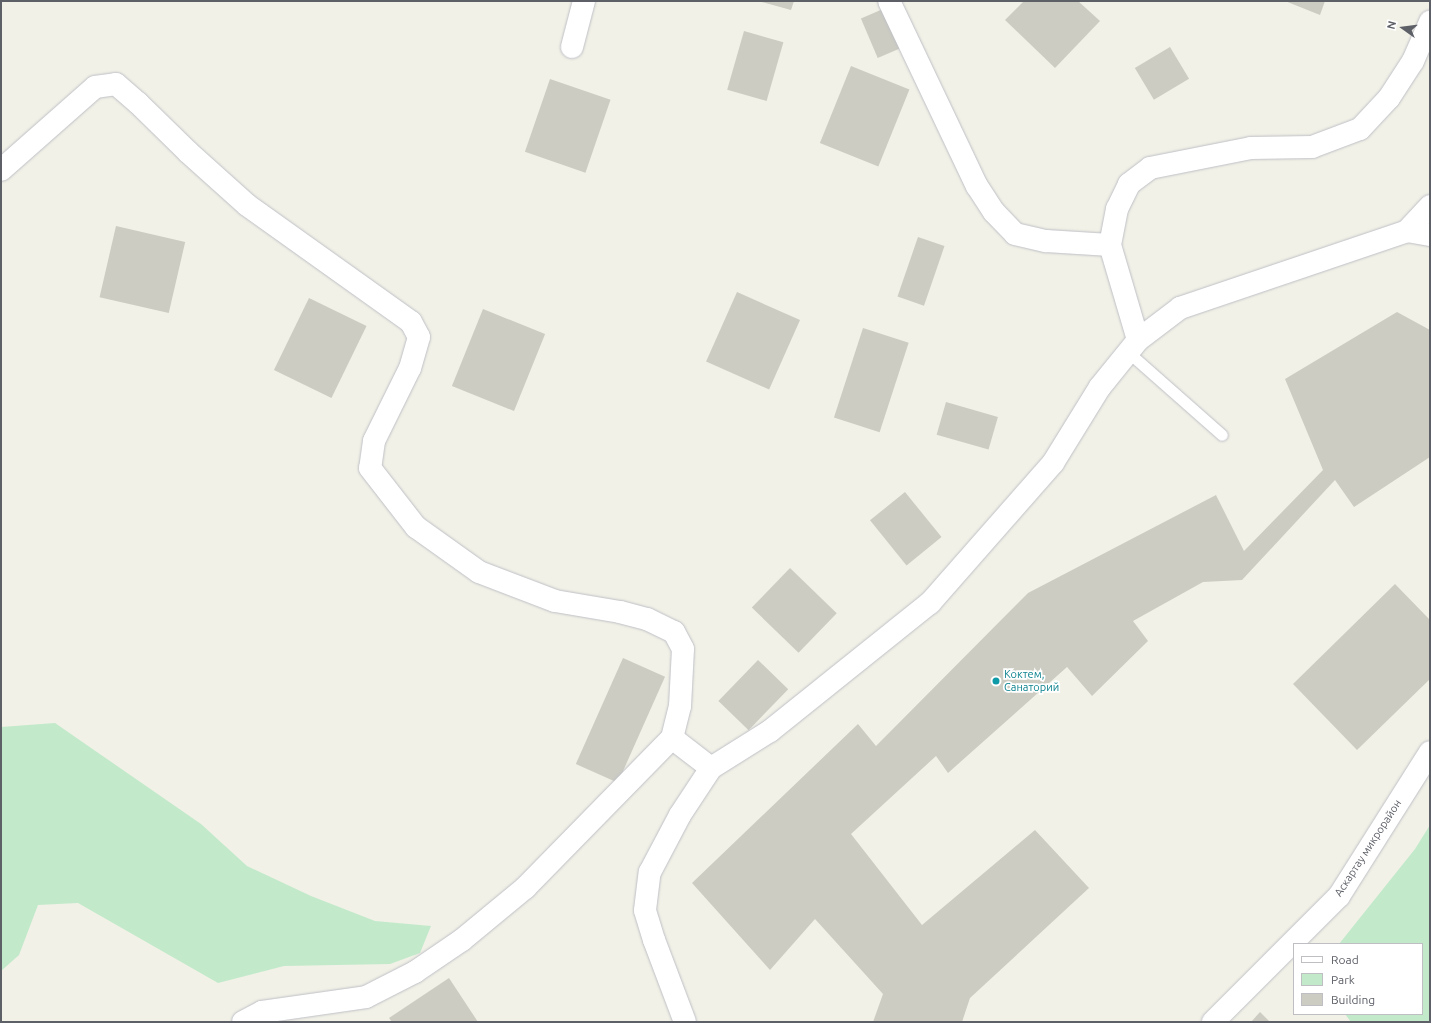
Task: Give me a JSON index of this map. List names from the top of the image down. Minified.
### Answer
{"streets":{"street":["Аскартау микрорайон"]},"places":["Коктем, Санаторий"],"legend":["Road","Park","Building"],"north":"left"}
